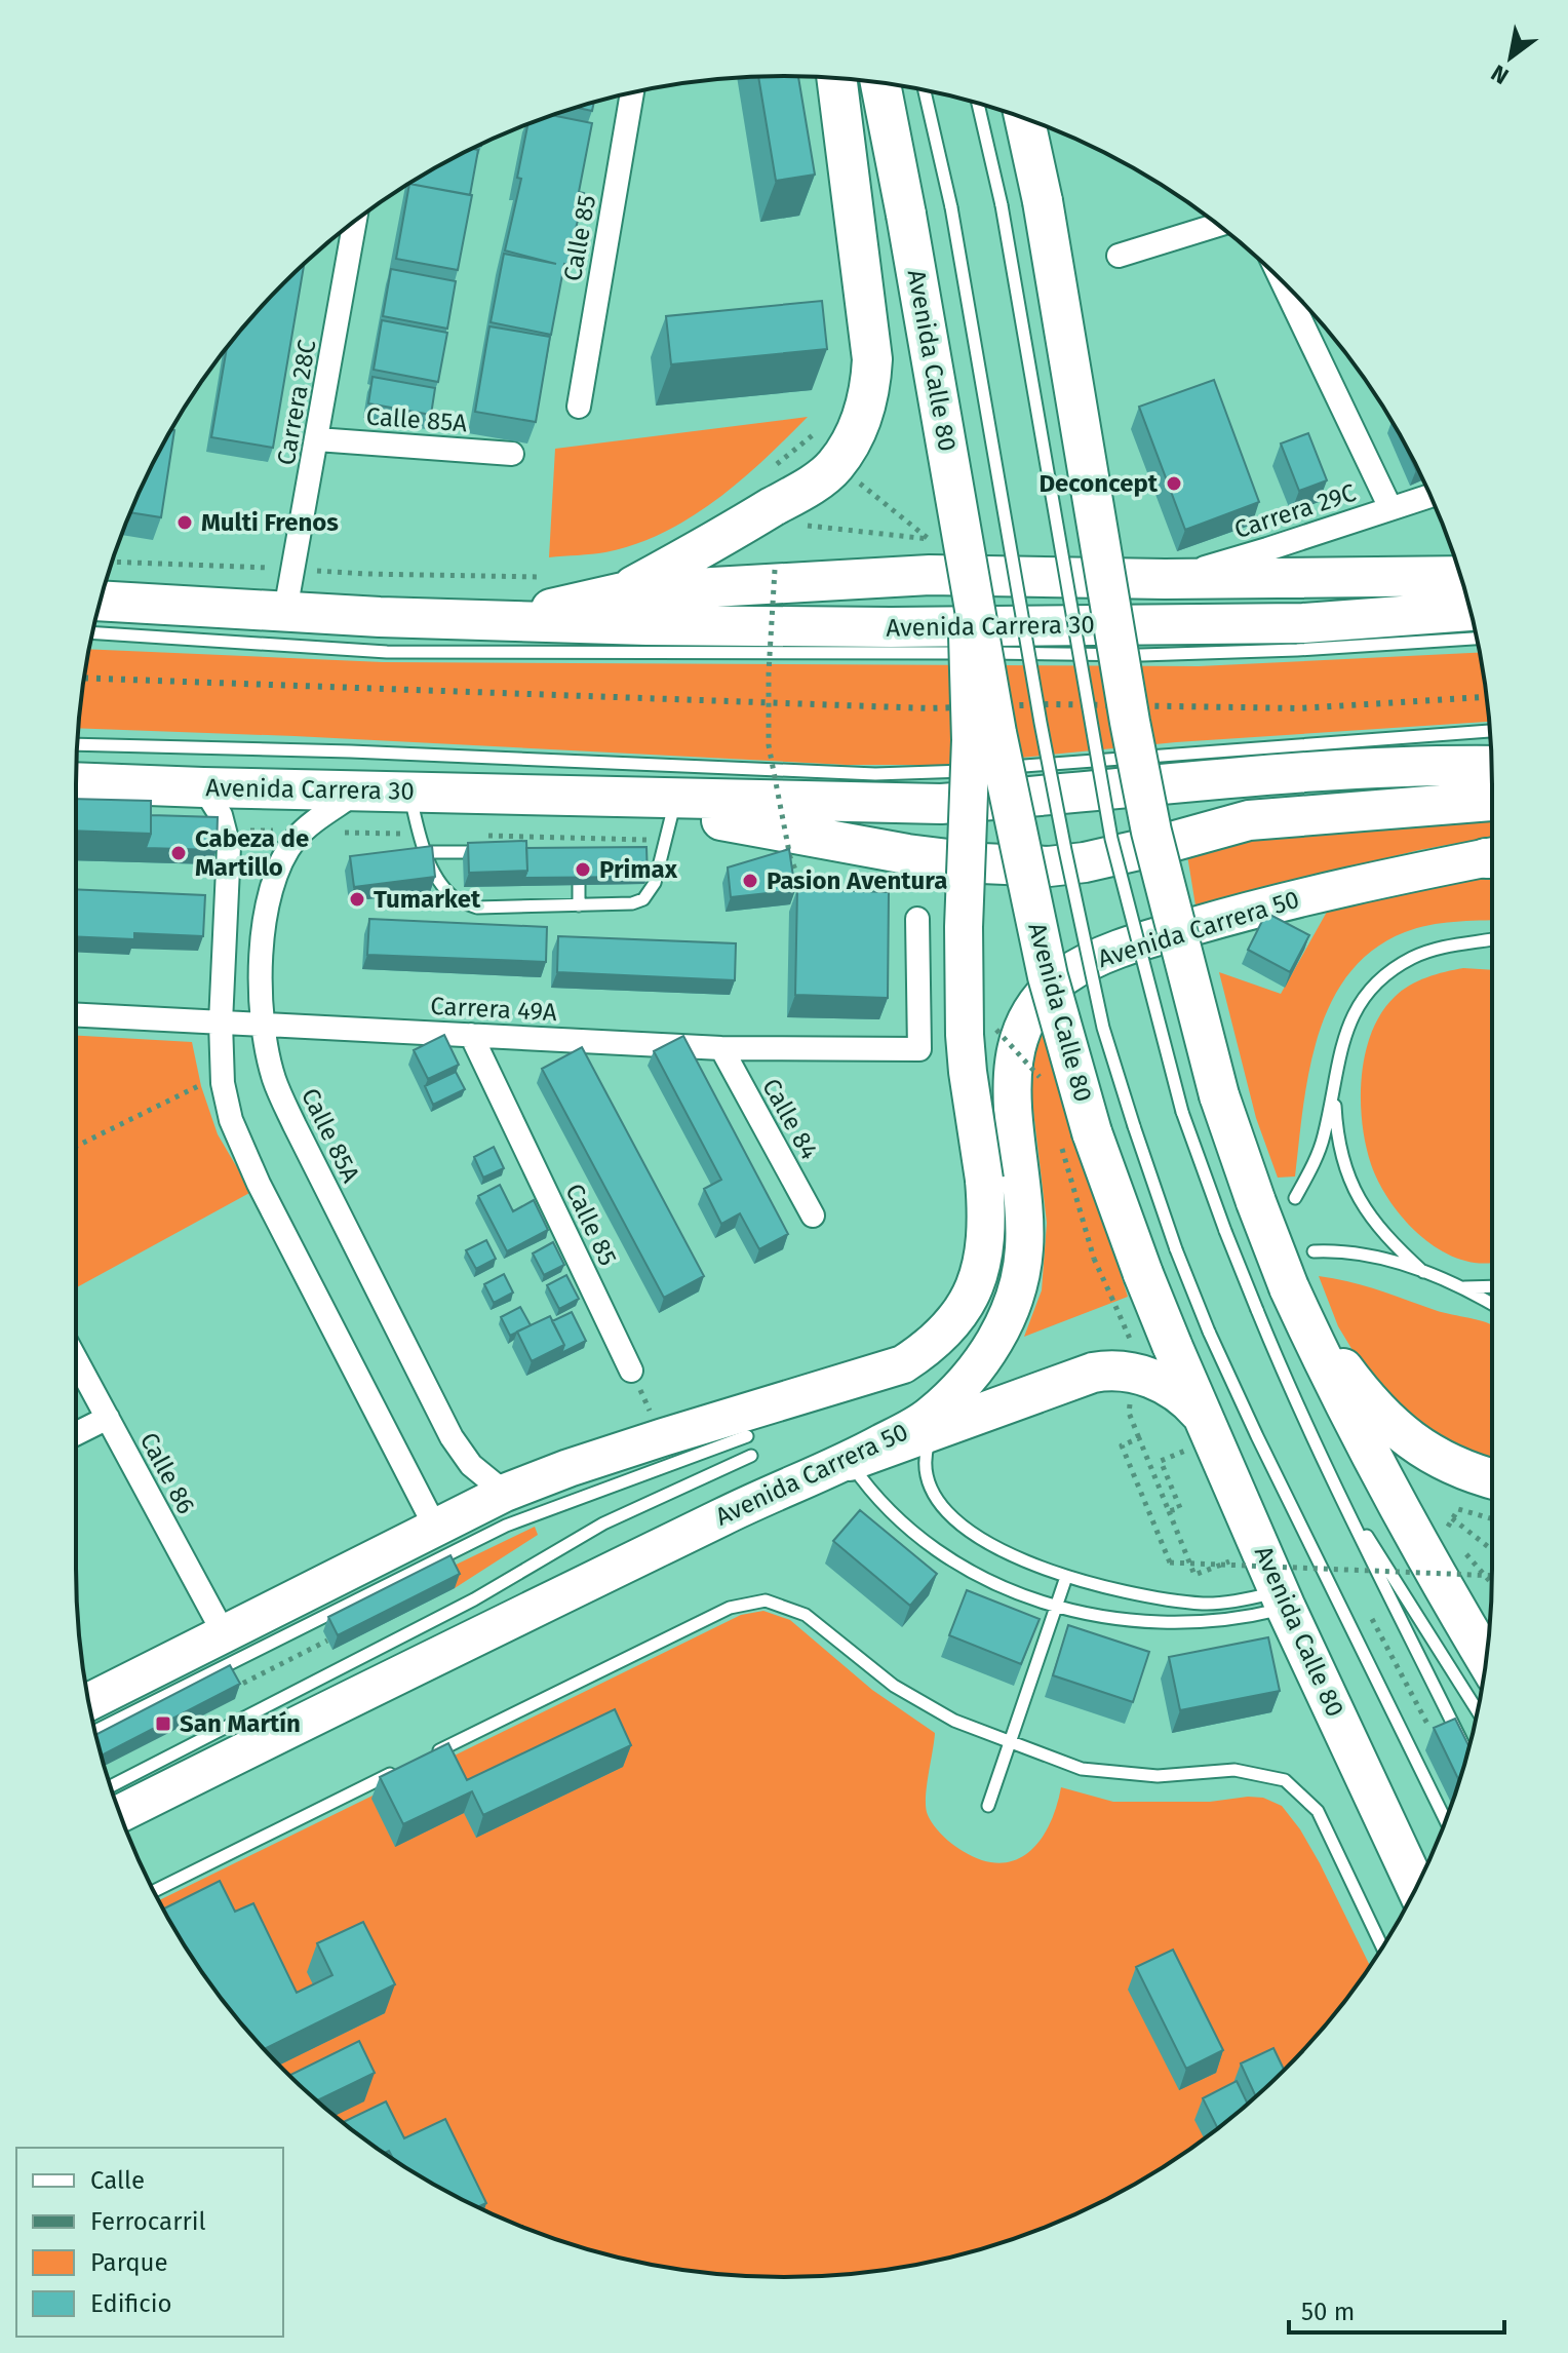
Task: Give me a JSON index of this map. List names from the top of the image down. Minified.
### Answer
{"streets":{"highway":["Avenida Calle 80","Avenida Carrera 30"],"main road":["Avenida Carrera 50"],"street":["Calle 85","Carrera 28C","Calle 85A","Carrera 29C","Carrera 49A","Calle 84","Calle 86"]},"crossings":[["Calle 85","Carrera 49A"],["Carrera 28C","Calle 85A"],["Carrera 28C","Avenida Carrera 30"],["Calle 85A","Avenida Carrera 30"],["Calle 85A","Carrera 49A"],["Carrera 29C","Avenida Carrera 30"],["Carrera 49A","Calle 84"]],"places":{"other":["Deconcept","Multi Frenos","Cabeza de Martillo","Primax","Pasion Aventura","Tumarket"],"transit":["San Martín"]},"legend":["Calle","Ferrocarril","Parque","Edificio"],"scale_bar":"50 m","north":"bottom left"}
